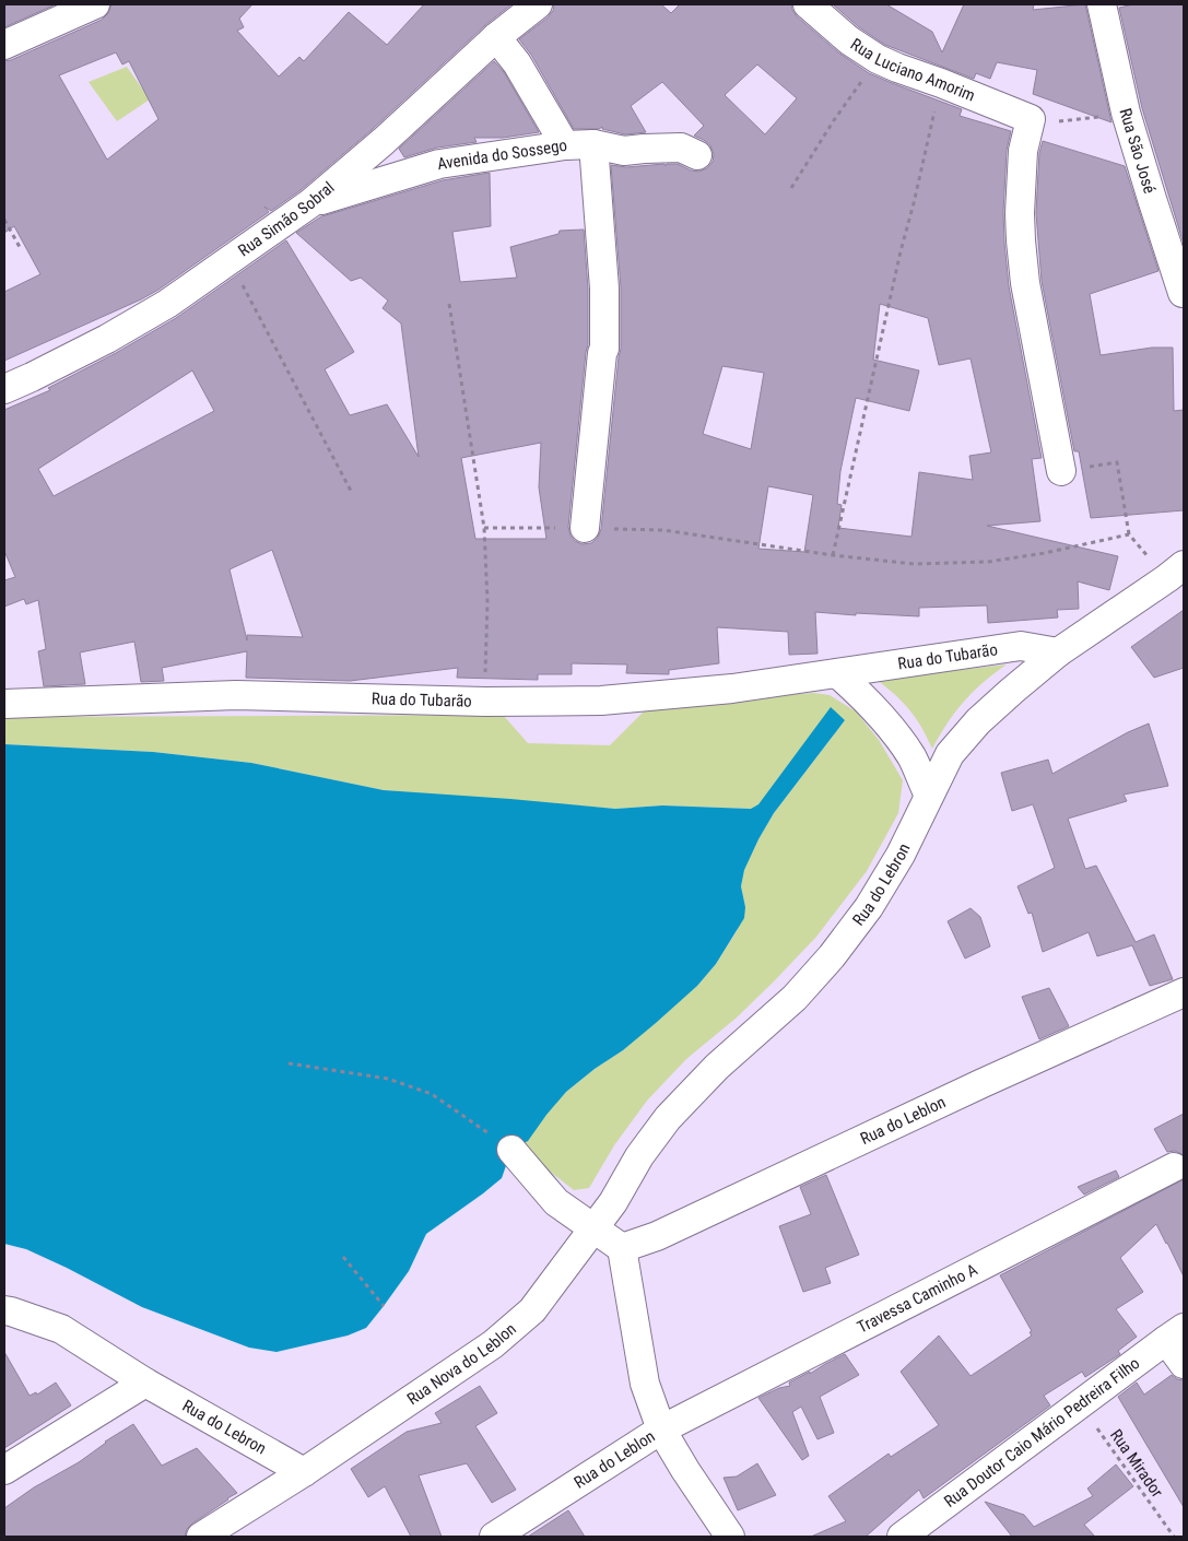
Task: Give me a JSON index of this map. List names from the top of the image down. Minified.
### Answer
{"streets":{"street":["Rua Luciano Amorim","Rua São José","Avenida do Sossego","Rua Simão Sobral","Rua do Tubarão","Rua do Lebron","Rua do Leblon","Travessa Caminho A","Rua Nova do Leblon","Rua Doutor Caio Mário Pedreira Filho"],"path":["Rua Mirador"]},"crossings":[["Avenida do Sossego","Rua Simão Sobral"],["Rua do Tubarão","Rua do Lebron"],["Rua do Lebron","Rua Nova do Leblon"],["Rua do Leblon","Travessa Caminho A"],["Rua Doutor Caio Mário Pedreira Filho","Rua Mirador"]]}
